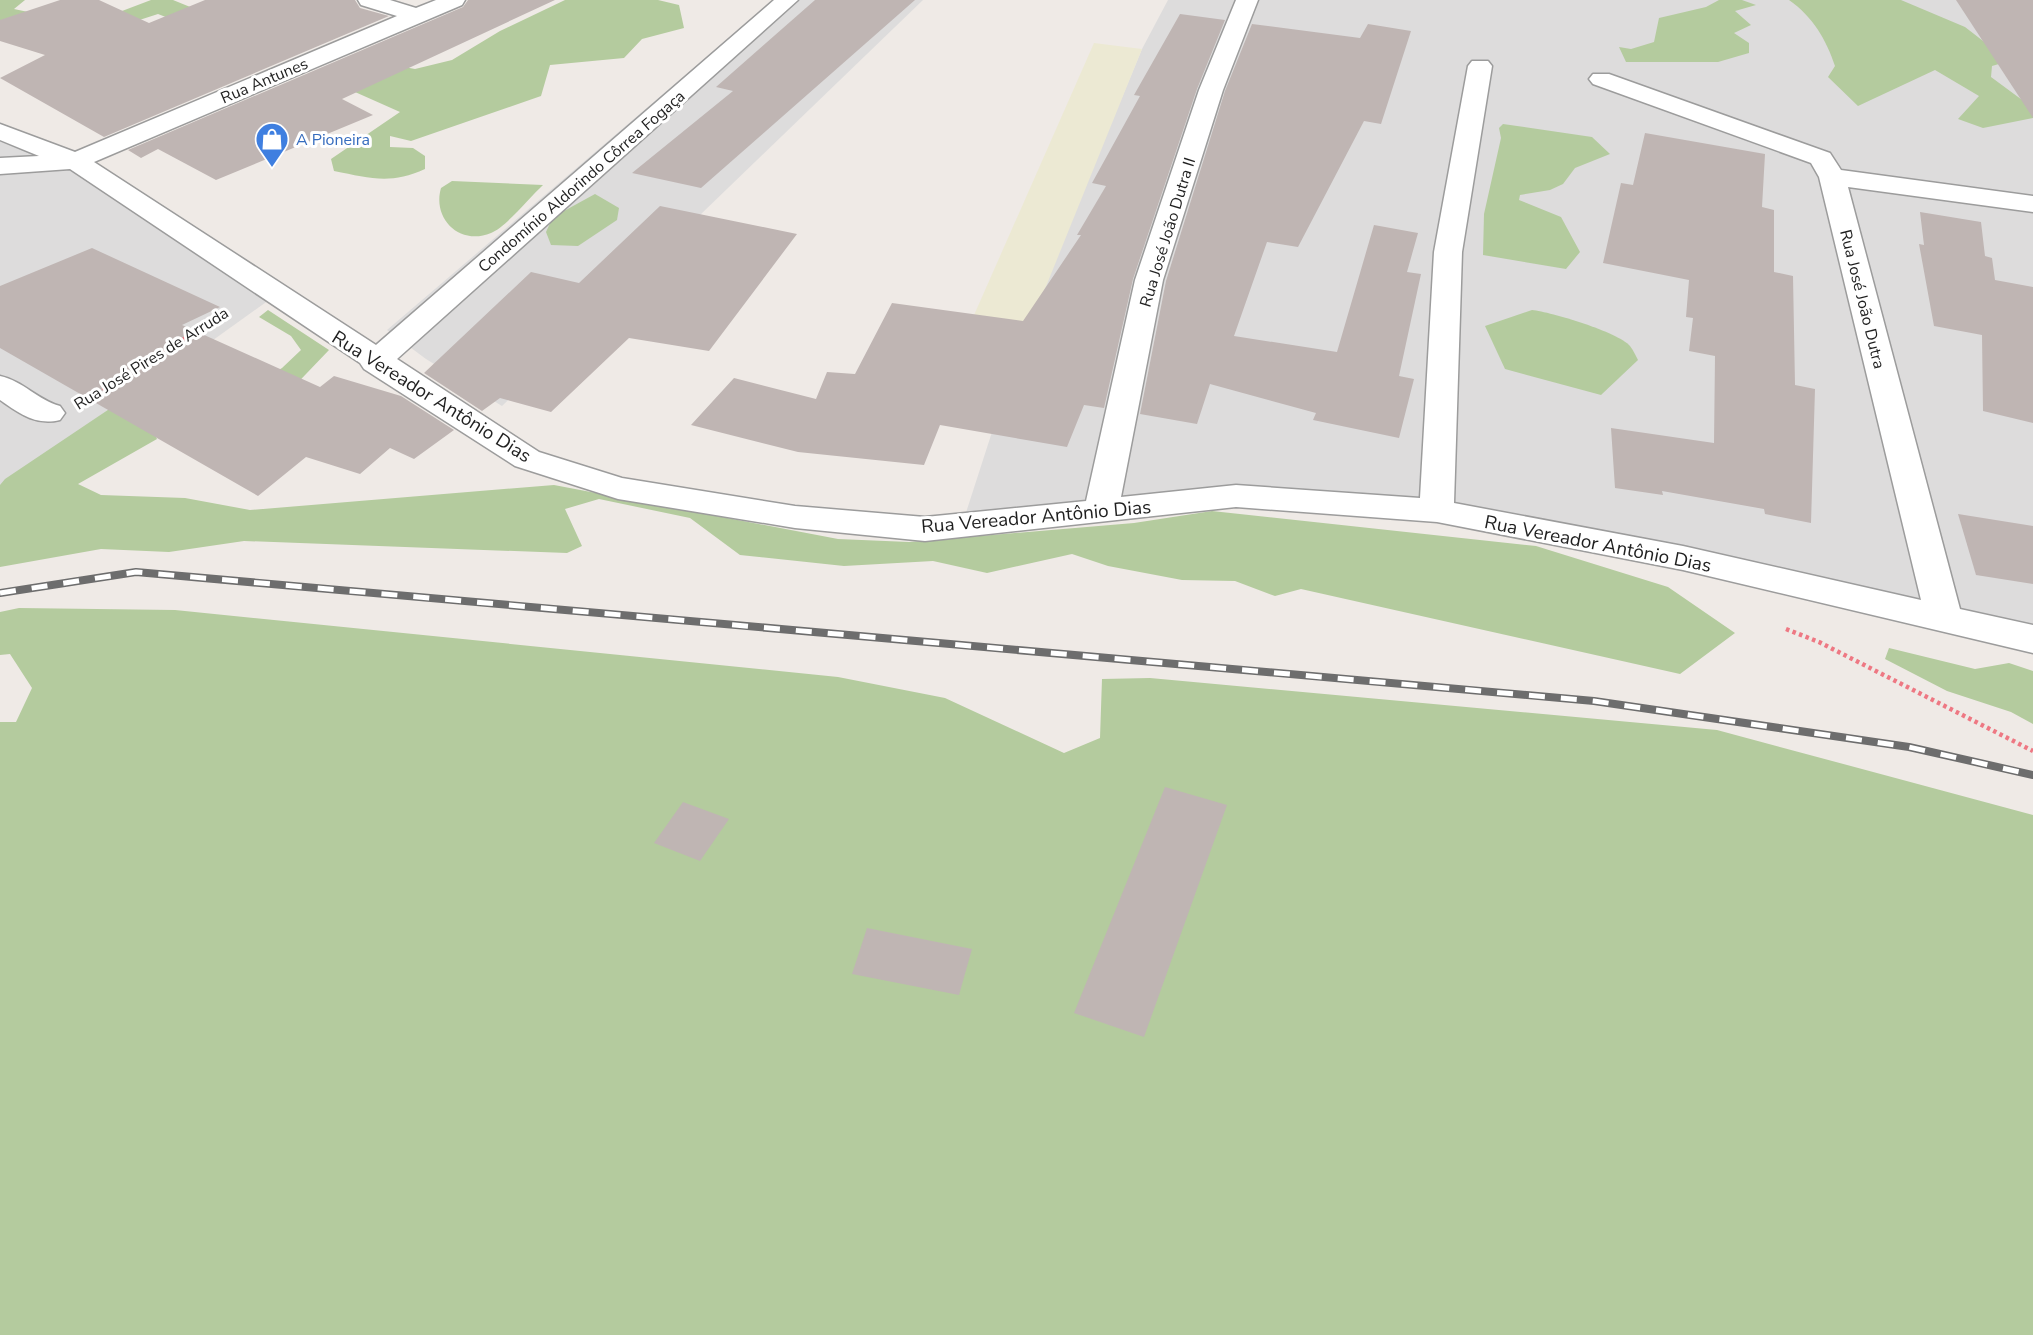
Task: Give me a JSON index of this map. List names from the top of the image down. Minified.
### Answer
{"streets":{"street":["Rua Antunes","Condomínio Aldorindo Côrrea Fogaça","Rua José João Dutra II","Rua José João Dutra","Rua José Pires de Arruda","Rua Vereador Antônio Dias"]},"crossings":[["Rua Antunes","Rua Vereador Antônio Dias"],["Condomínio Aldorindo Côrrea Fogaça","Rua Vereador Antônio Dias"],["Rua José João Dutra II","Rua Vereador Antônio Dias"],["Rua José João Dutra","Rua Vereador Antônio Dias"],["Rua José Pires de Arruda","Rua Vereador Antônio Dias"]],"places":{"shop":["A Pioneira"]}}
